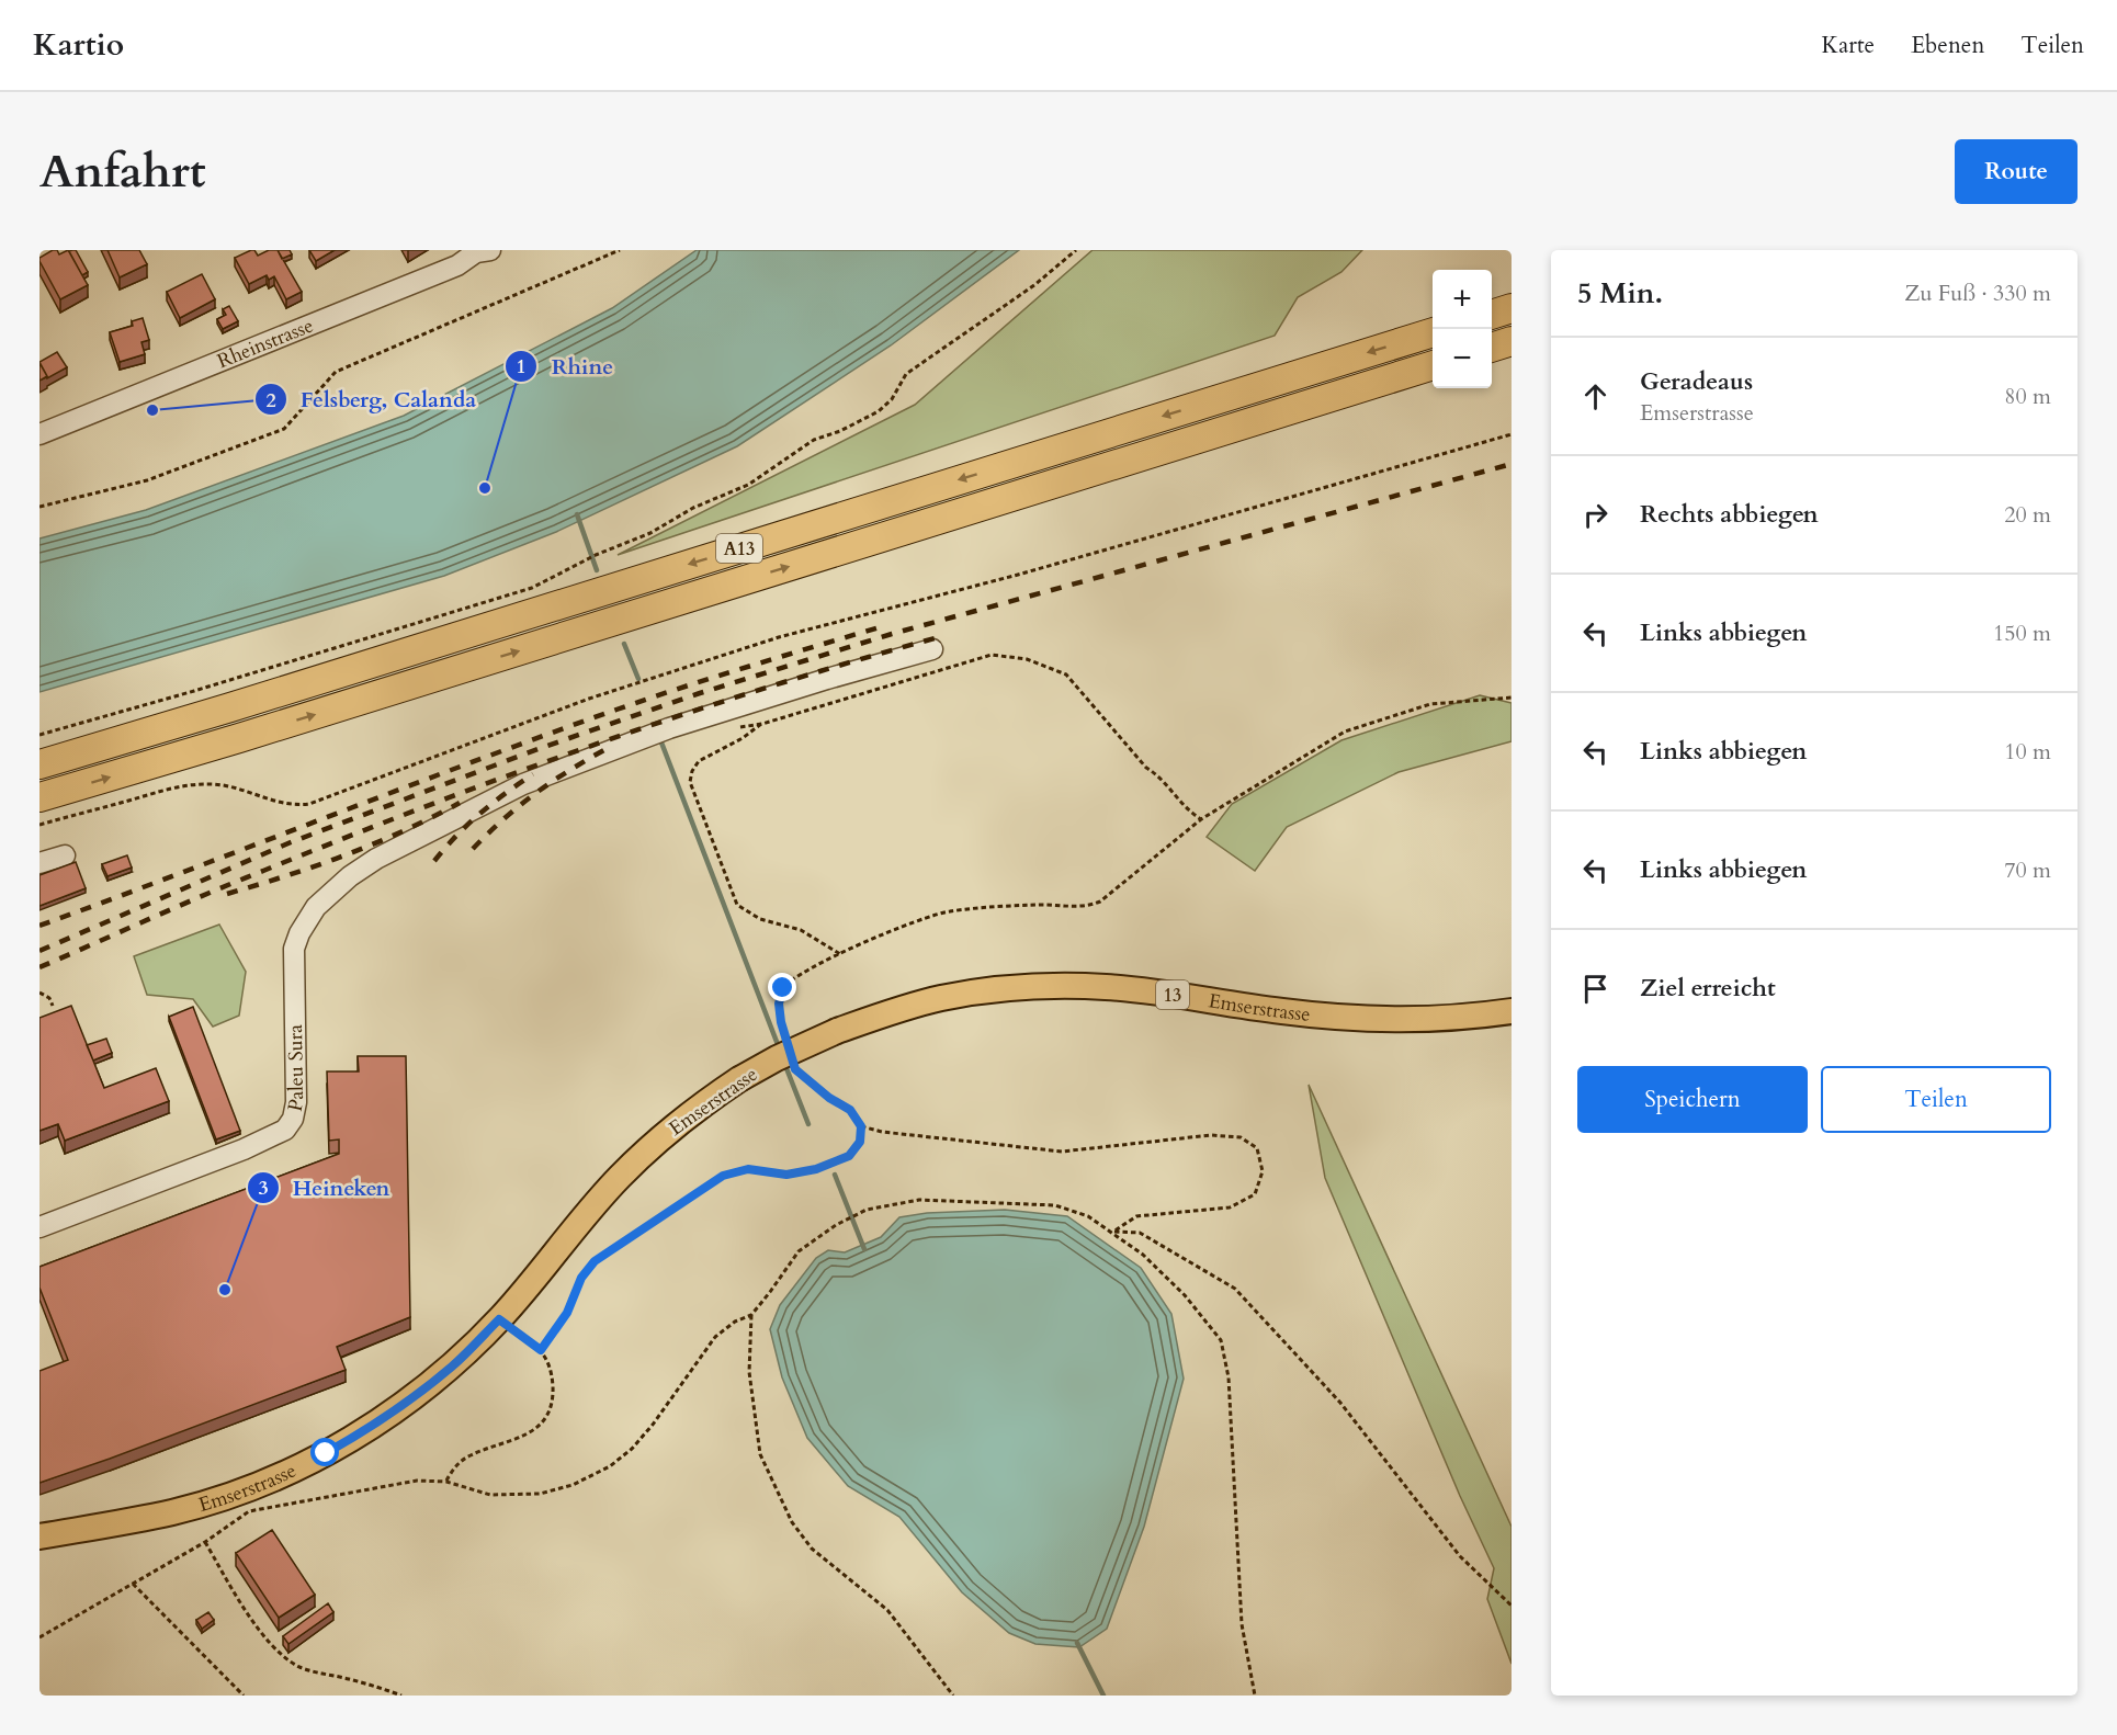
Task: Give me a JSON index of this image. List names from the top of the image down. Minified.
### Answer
{"streets":{"highway":["A13"],"main road":["13","Emserstrasse"],"street":["Rheinstrasse","Paleu Sura"]},"places":["Felsberg, Calanda","Rhine","Heineken"],"page":{"header":"Kartio","nav":["Karte","Ebenen","Teilen"],"buttons":["Route",["Speichern","Teilen"]],"title":"Anfahrt","heading":["5 Min.","Zu Fuß · 330 m"],"map_buttons":["+","−"],"list":[["Geradeaus","Emserstrasse","80 m"],["Rechts abbiegen","20 m"],["Links abbiegen","150 m"],["Links abbiegen","10 m"],["Links abbiegen","70 m"],"Ziel erreicht"]}}
